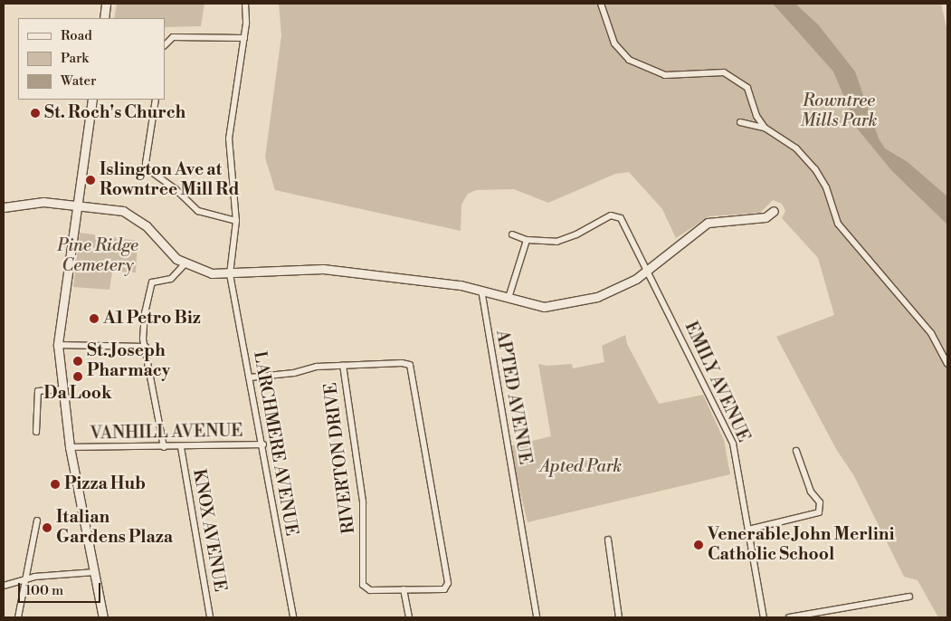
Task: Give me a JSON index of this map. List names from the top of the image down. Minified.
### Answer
{"streets":{"street":["EMILY AVENUE","APTED AVENUE","VANHILL AVENUE","LARCHMERE AVENUE","RIVERTON DRIVE","KNOX AVENUE"]},"crossings":[["VANHILL AVENUE","LARCHMERE AVENUE"],["VANHILL AVENUE","KNOX AVENUE"]],"parks":["Rowntree Mills Park","Pine Ridge Cemetery","Apted Park"],"places":["St. Roch's Church","Islington Ave at Rowntree Mill Rd","A1 Petro Biz","St. Joseph Pharmacy","Da Look","Pizza Hub","Italian Gardens Plaza","Venerable John Merlini Catholic School"],"legend":["Road","Park","Water"],"scale_bar":"100 m"}
